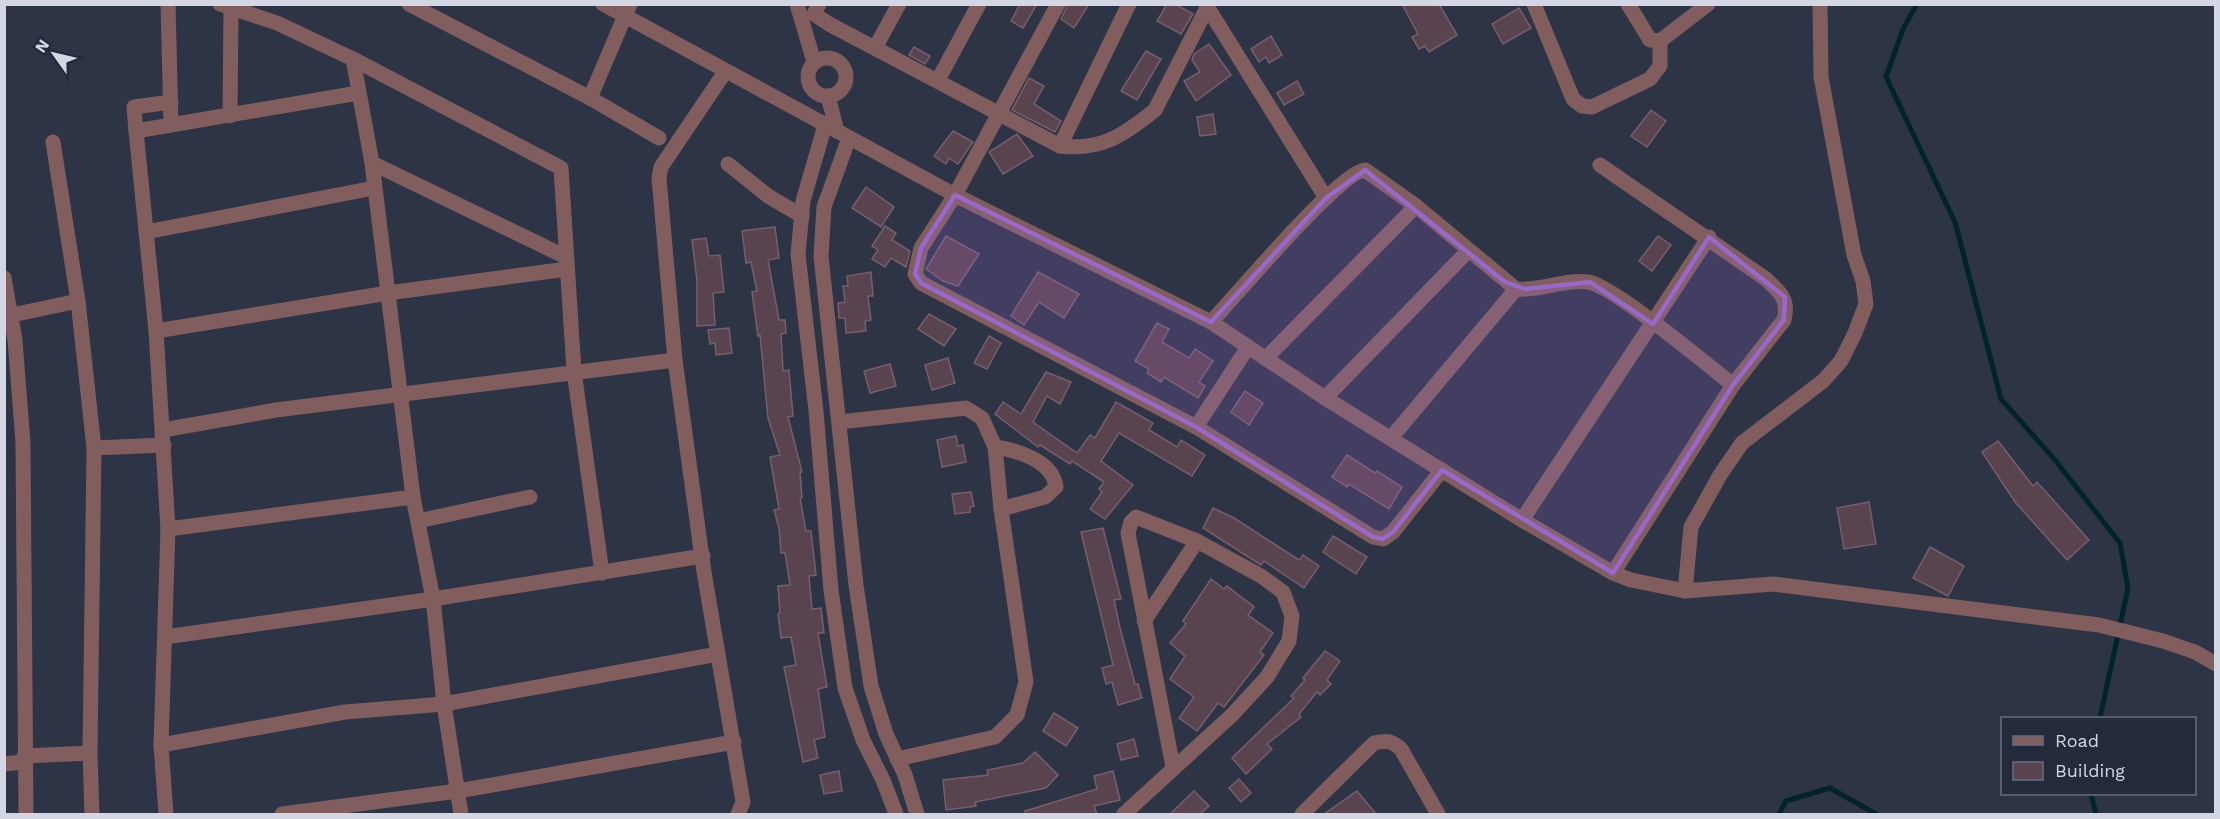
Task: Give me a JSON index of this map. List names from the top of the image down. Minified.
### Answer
{"legend":["Road","Building"],"north":"top left"}
